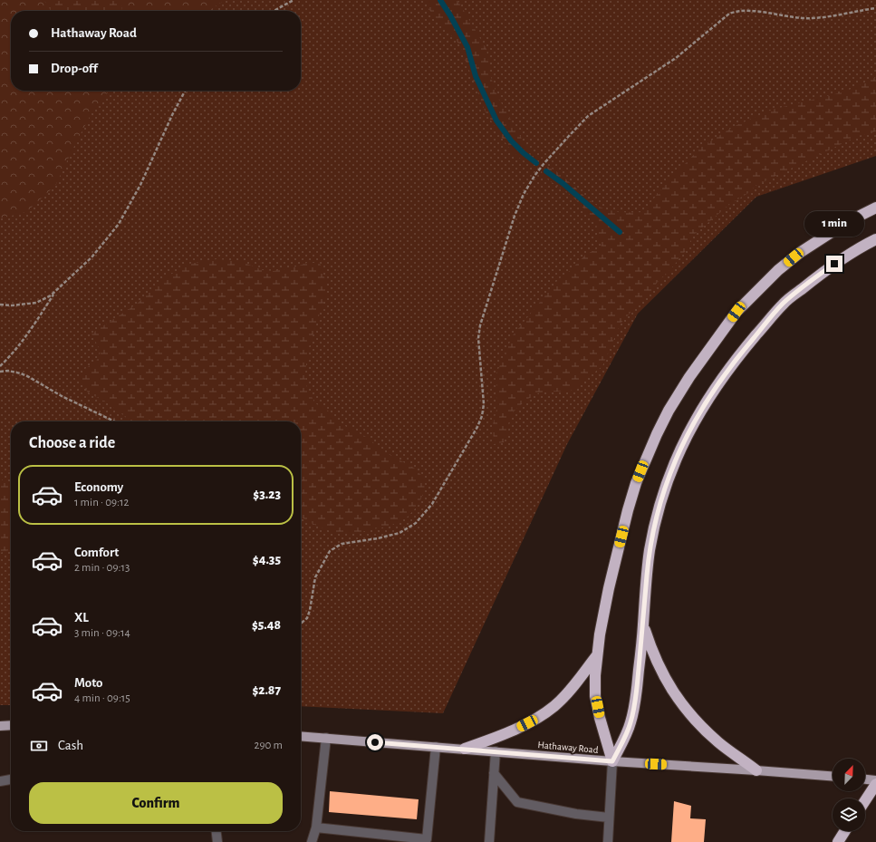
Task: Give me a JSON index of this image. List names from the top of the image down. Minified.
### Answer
{"streets":{"main road":["Hathaway Road"]},"north":"top right","page":{"banner":["Hathaway Road","Drop-off"],"bubble":"1 min","heading":"Choose a ride","list":[{"name":"Economy","note":"1 min · 09:12","value":"$3.23"},{"name":"Comfort","note":"2 min · 09:13","value":"$4.35"},{"name":"XL","note":"3 min · 09:14","value":"$5.48"},{"name":"Moto","note":"4 min · 09:15","value":"$2.87"}],"pay":["Cash","290 m"],"buttons":"Confirm"}}
